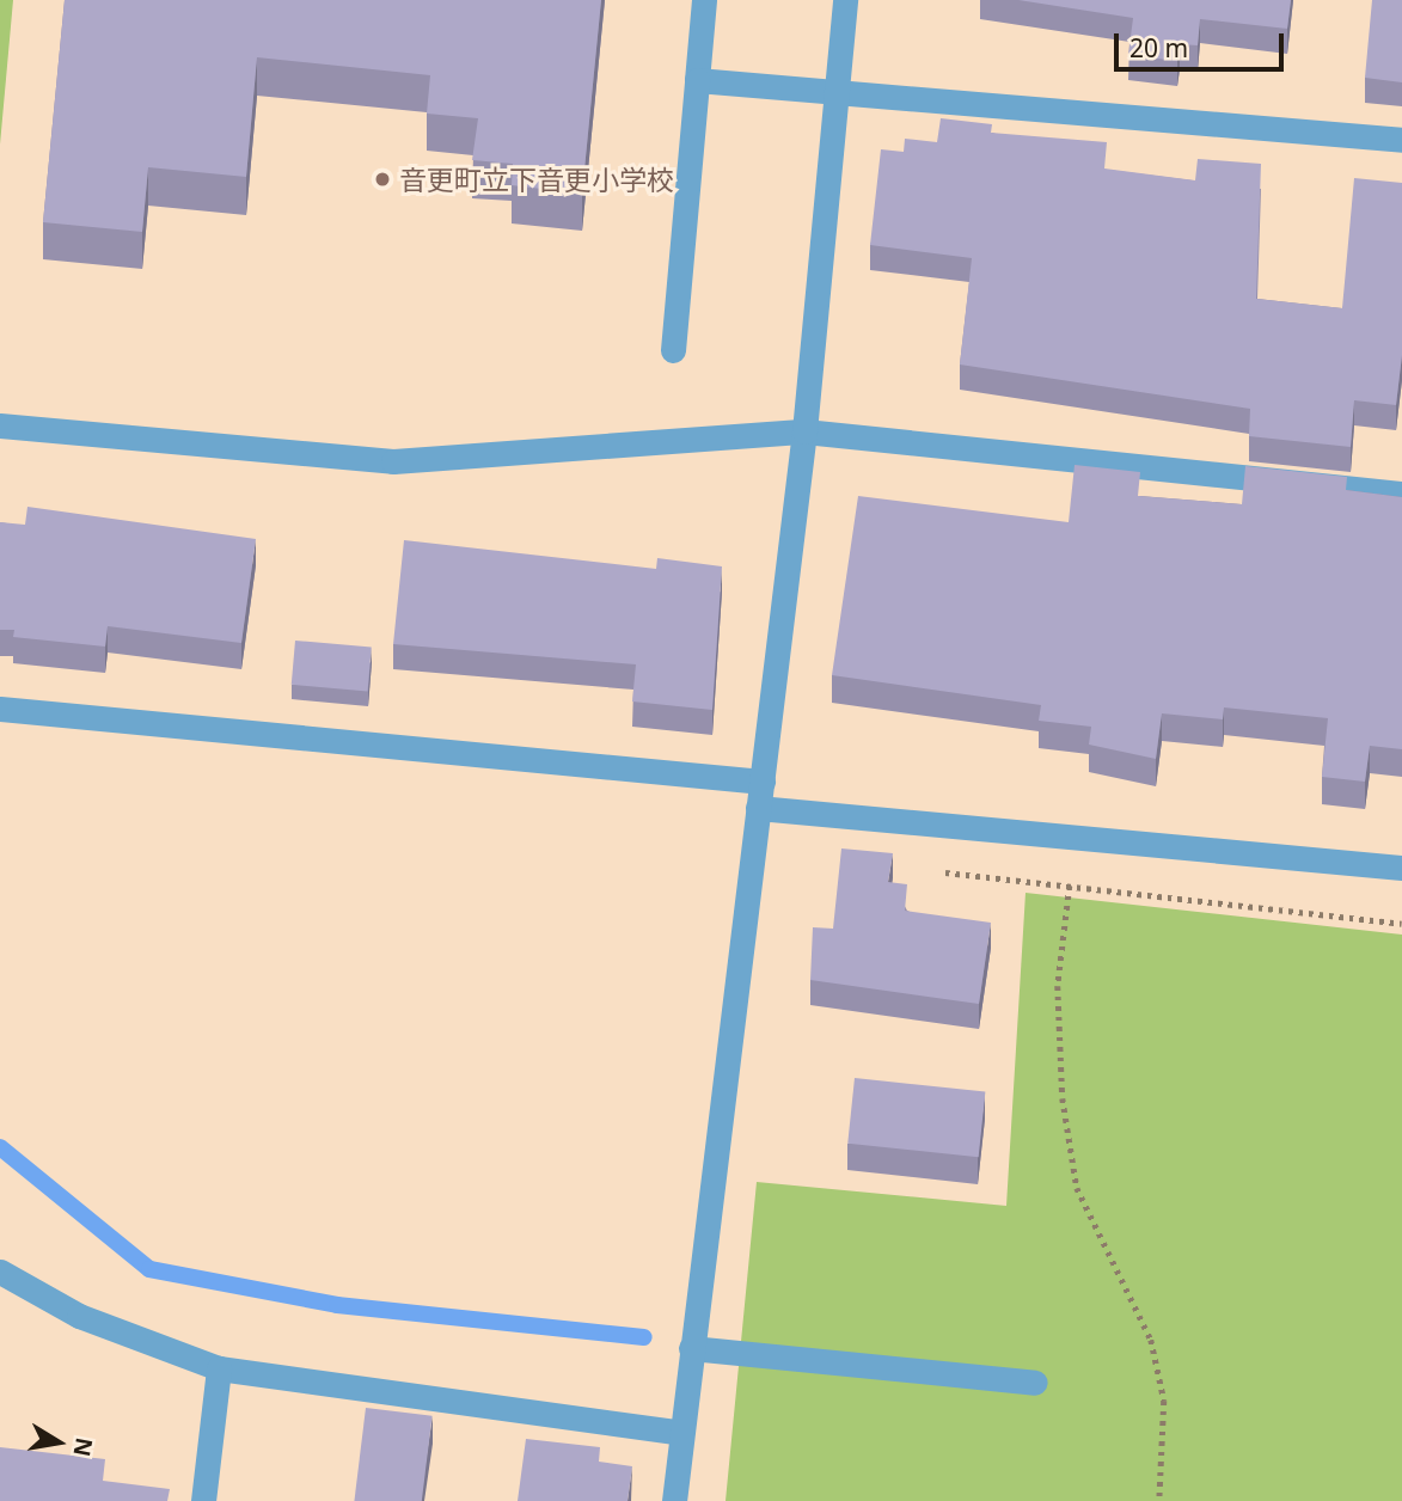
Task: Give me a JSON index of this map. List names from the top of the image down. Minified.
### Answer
{"places":["音更町立下音更小学校"],"scale_bar":"20 m","north":"right"}
